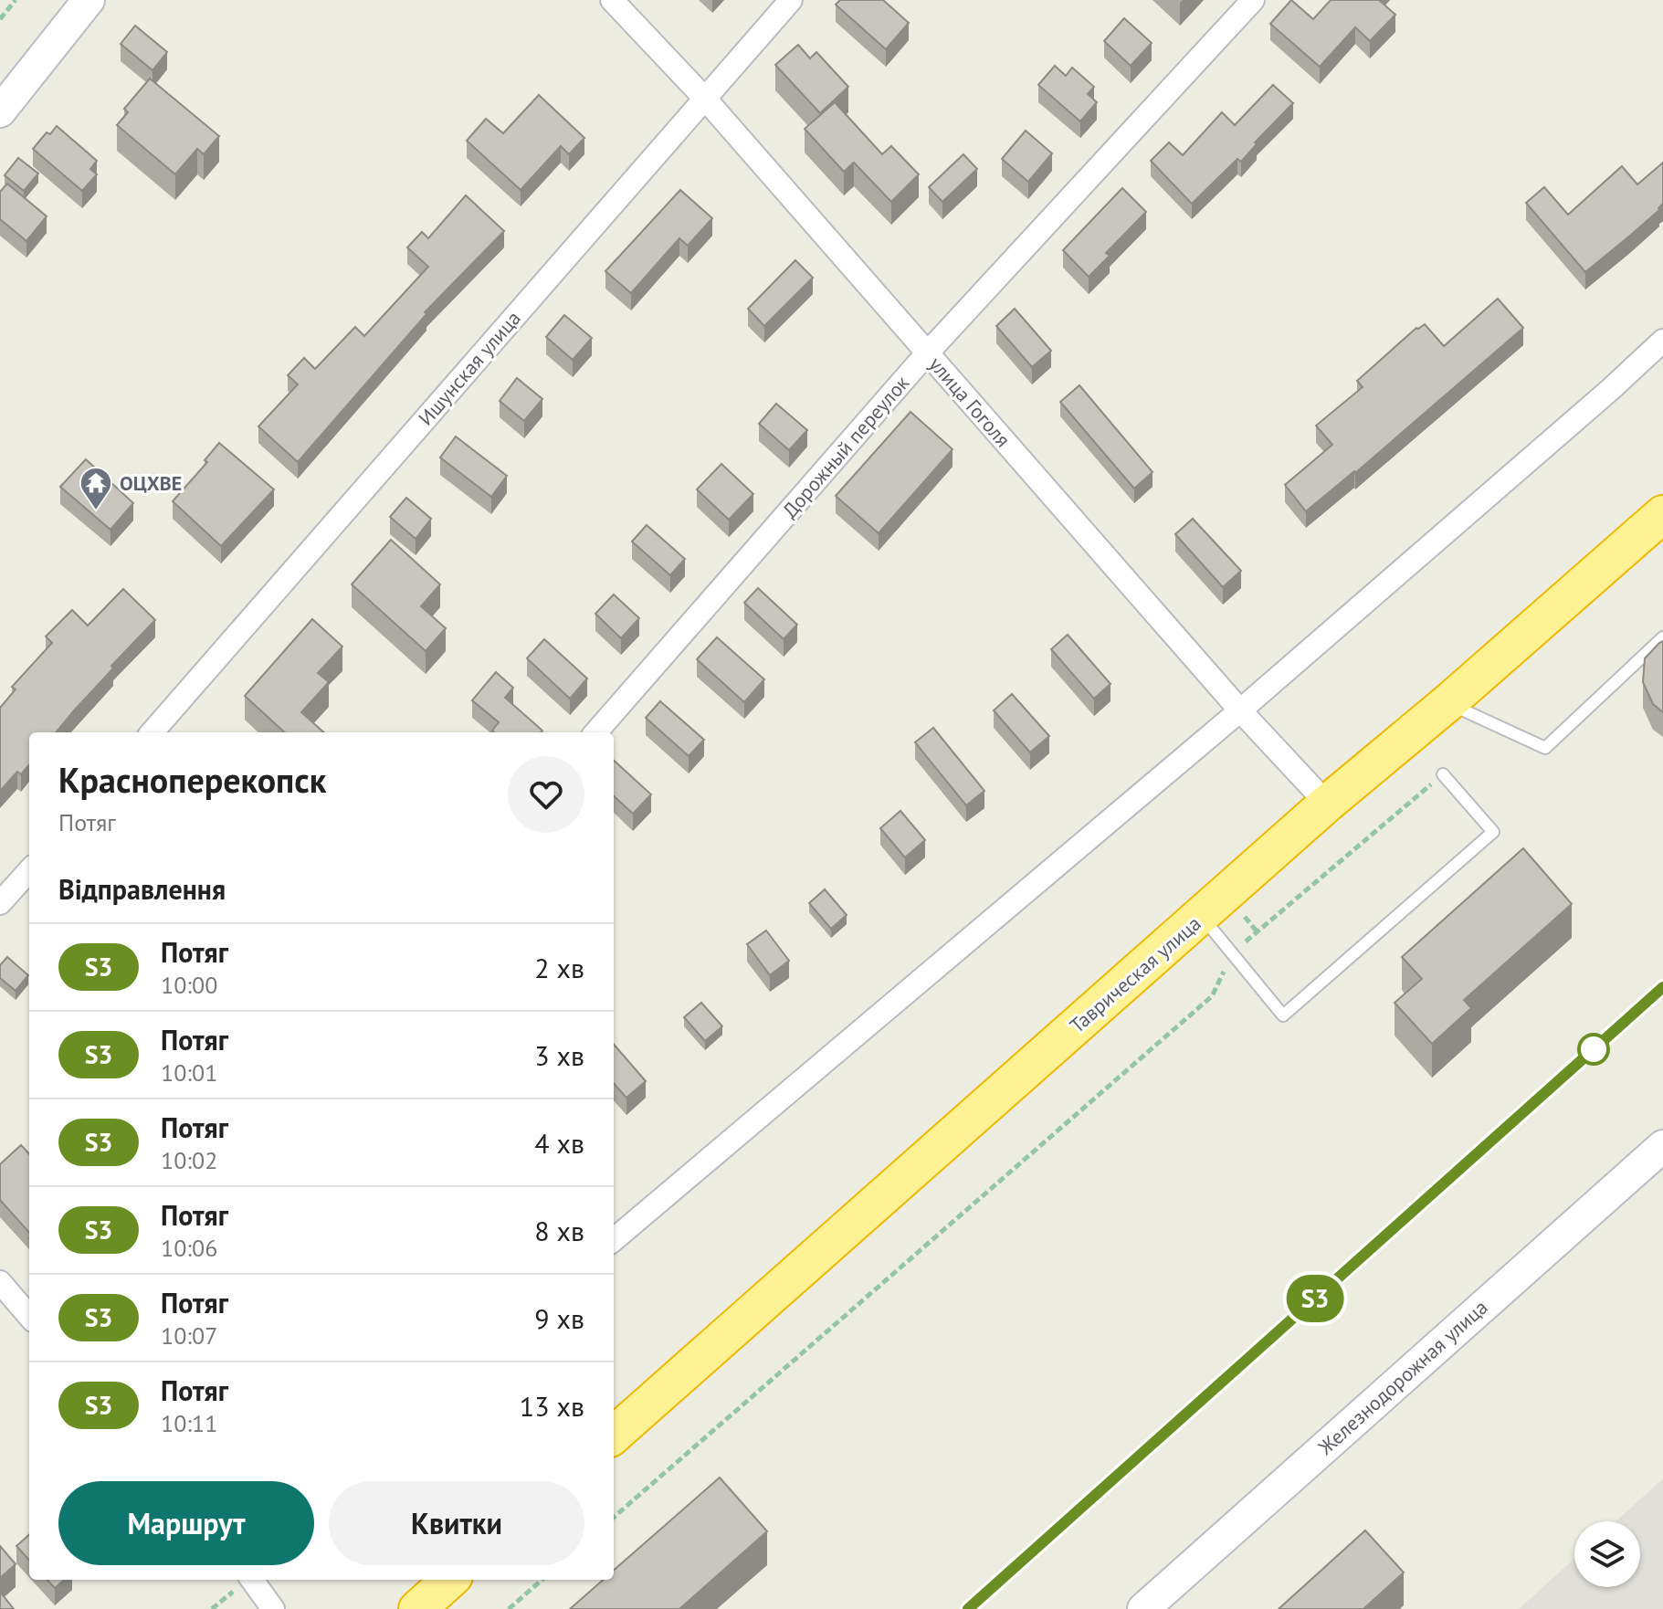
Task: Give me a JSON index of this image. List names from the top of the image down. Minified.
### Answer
{"streets":{"highway":["Таврическая улица"],"main road":["Железнодорожная улица"],"street":["Ишунская улица","улица Гоголя","Дорожный переулок"]},"crossings":[["Ишунская улица","улица Гоголя"],["улица Гоголя","Дорожный переулок"],["улица Гоголя","Таврическая улица"]],"places":{"temple":["ОЦХВЕ"]},"page":{"on_map":"S3","heading":[["Красноперекопск","Потяг"],"Відправлення"],"list":[{"mark":"S3","name":"Потяг","note":"10:00","value":"2 хв"},{"mark":"S3","name":"Потяг","note":"10:01","value":"3 хв"},{"mark":"S3","name":"Потяг","note":"10:02","value":"4 хв"},{"mark":"S3","name":"Потяг","note":"10:06","value":"8 хв"},{"mark":"S3","name":"Потяг","note":"10:07","value":"9 хв"},{"mark":"S3","name":"Потяг","note":"10:11","value":"13 хв"}],"buttons":["Маршрут","Квитки"]}}
